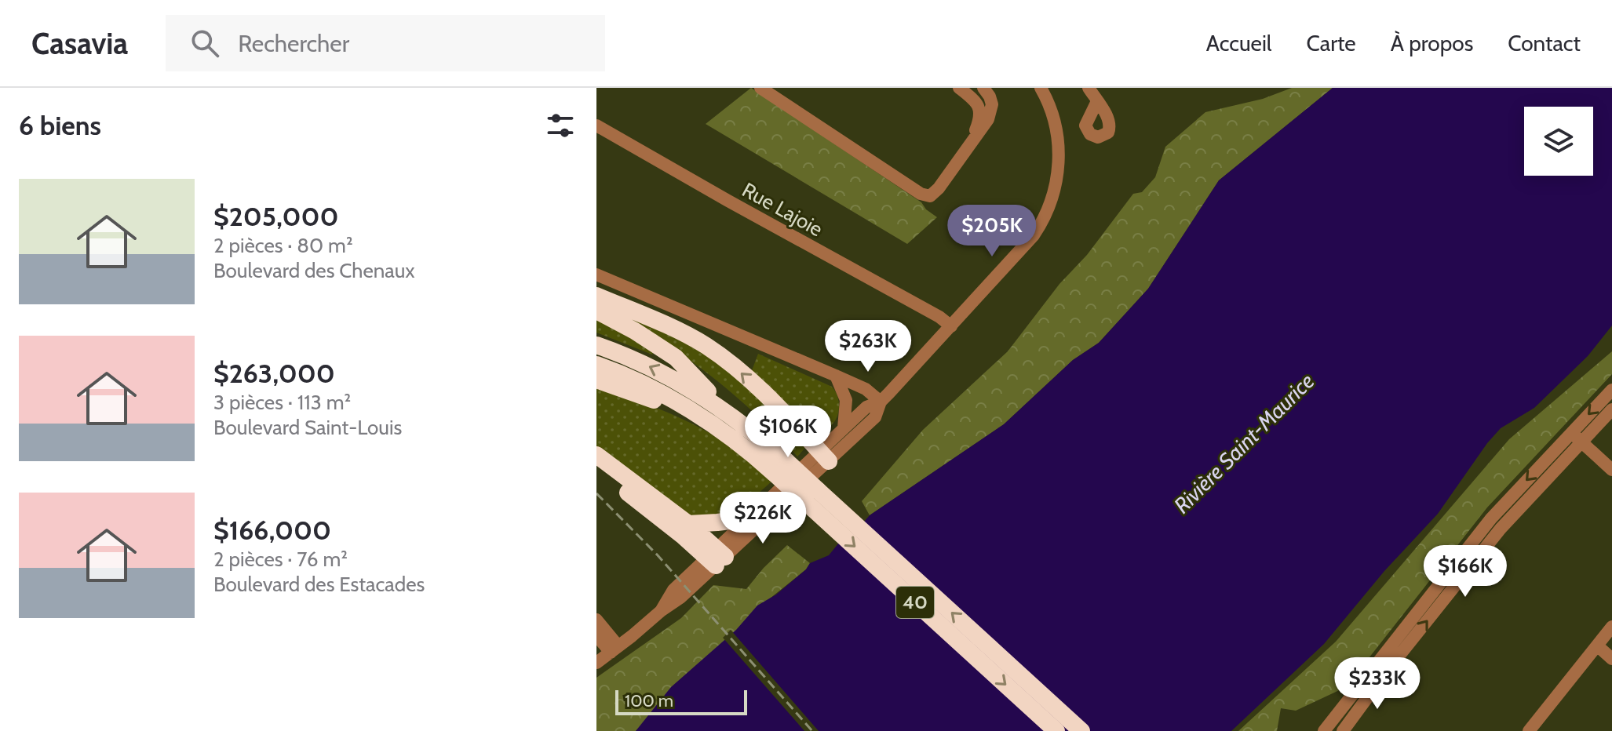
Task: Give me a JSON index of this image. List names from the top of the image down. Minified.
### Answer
{"streets":{"highway":["40"],"street":["Rue Lajoie"]},"water":["Rivière Saint-Maurice"],"scale_bar":"100 m","page":{"header":"Casavia","search":"Rechercher","nav":["Accueil","Carte","À propos","Contact"],"heading":"6 biens","list":[{"name":"$205,000","note":"2 pièces · 80 m² · Boulevard des Chenaux"},{"name":"$263,000","note":"3 pièces · 113 m² · Boulevard Saint-Louis"},{"name":"$166,000","note":"2 pièces · 76 m² · Boulevard des Estacades"}],"price":["$205K","$263K","$106K","$226K","$166K","$233K"],"scale":"100 m"}}
